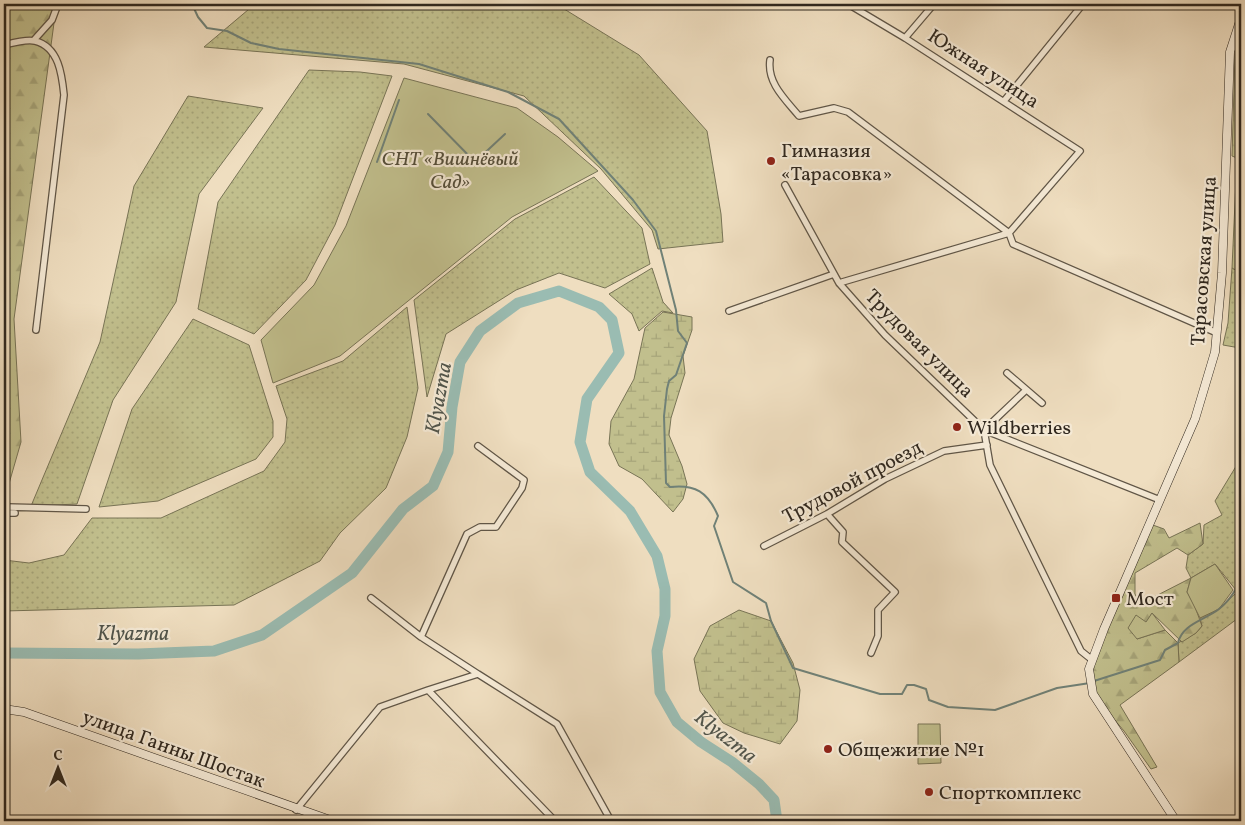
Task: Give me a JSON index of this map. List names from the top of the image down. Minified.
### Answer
{"streets":{"main road":["Тарасовская улица","улица Ганны Шостак"],"street":["Южная улица","Трудовая улица","Трудовой проезд"]},"water":["Klyazma"],"parks":["СНТ «Вишнёвый Сад»"],"places":{"other":["Гимназия «Тарасовка»","Wildberries","Общежитие №1","Спорткомплекс"],"transit":["Мост"]},"north":"top"}
